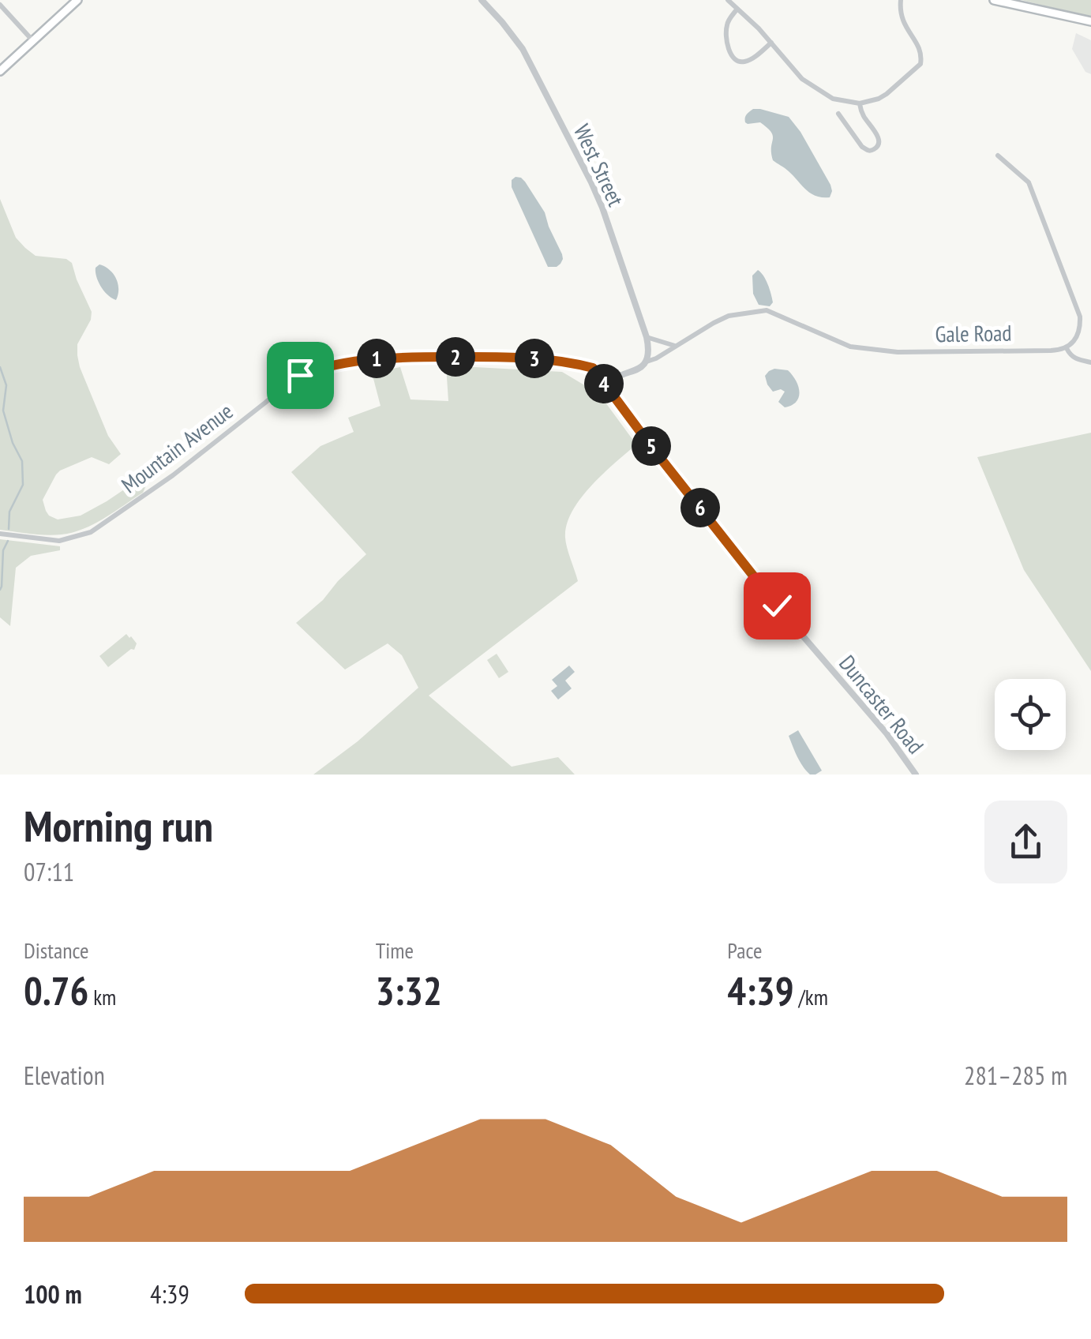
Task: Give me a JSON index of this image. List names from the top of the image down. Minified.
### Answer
{"streets":{"street":["West Street","Gale Road","Mountain Avenue","Duncaster Road"]},"crossings":[["West Street","Gale Road"],["Mountain Avenue","Duncaster Road"]],"page":{"pins":["2","1","3","4","5","6"],"heading":["Morning run","07:11"],"stats":[["Distance","0.76 km"],["Time","3:32"],["Pace","4:39 /km"]],"chart":["Elevation","281–285 m"],"list":[{"name":"100 m","note":"4:39"}]}}
